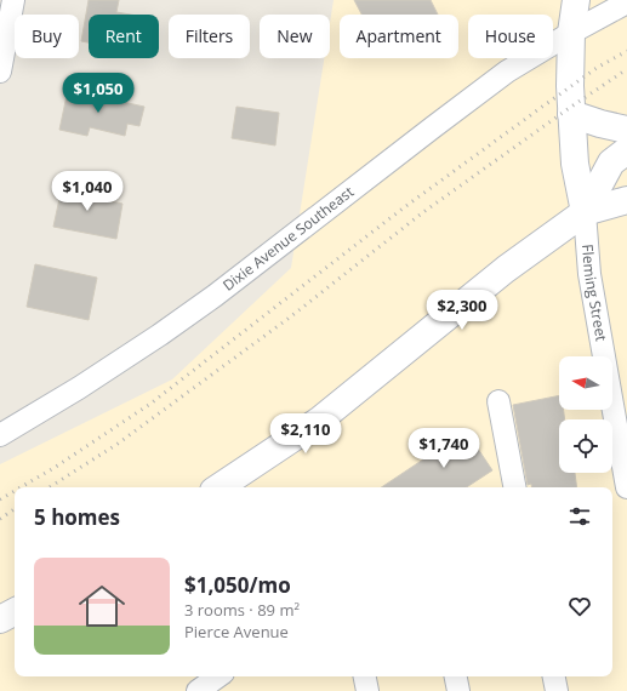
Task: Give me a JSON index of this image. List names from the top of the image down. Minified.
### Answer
{"streets":{"street":["Dixie Avenue Southeast","Fleming Street"]},"north":"left","page":{"chip":["Buy","Rent","Filters","New","Apartment","House"],"price":["$1,050","$1,040","$2,300","$2,110","$1,740"],"heading":"5 homes","list":[{"name":"$1,050/mo","note":"3 rooms · 89 m² · Pierce Avenue"}]}}
